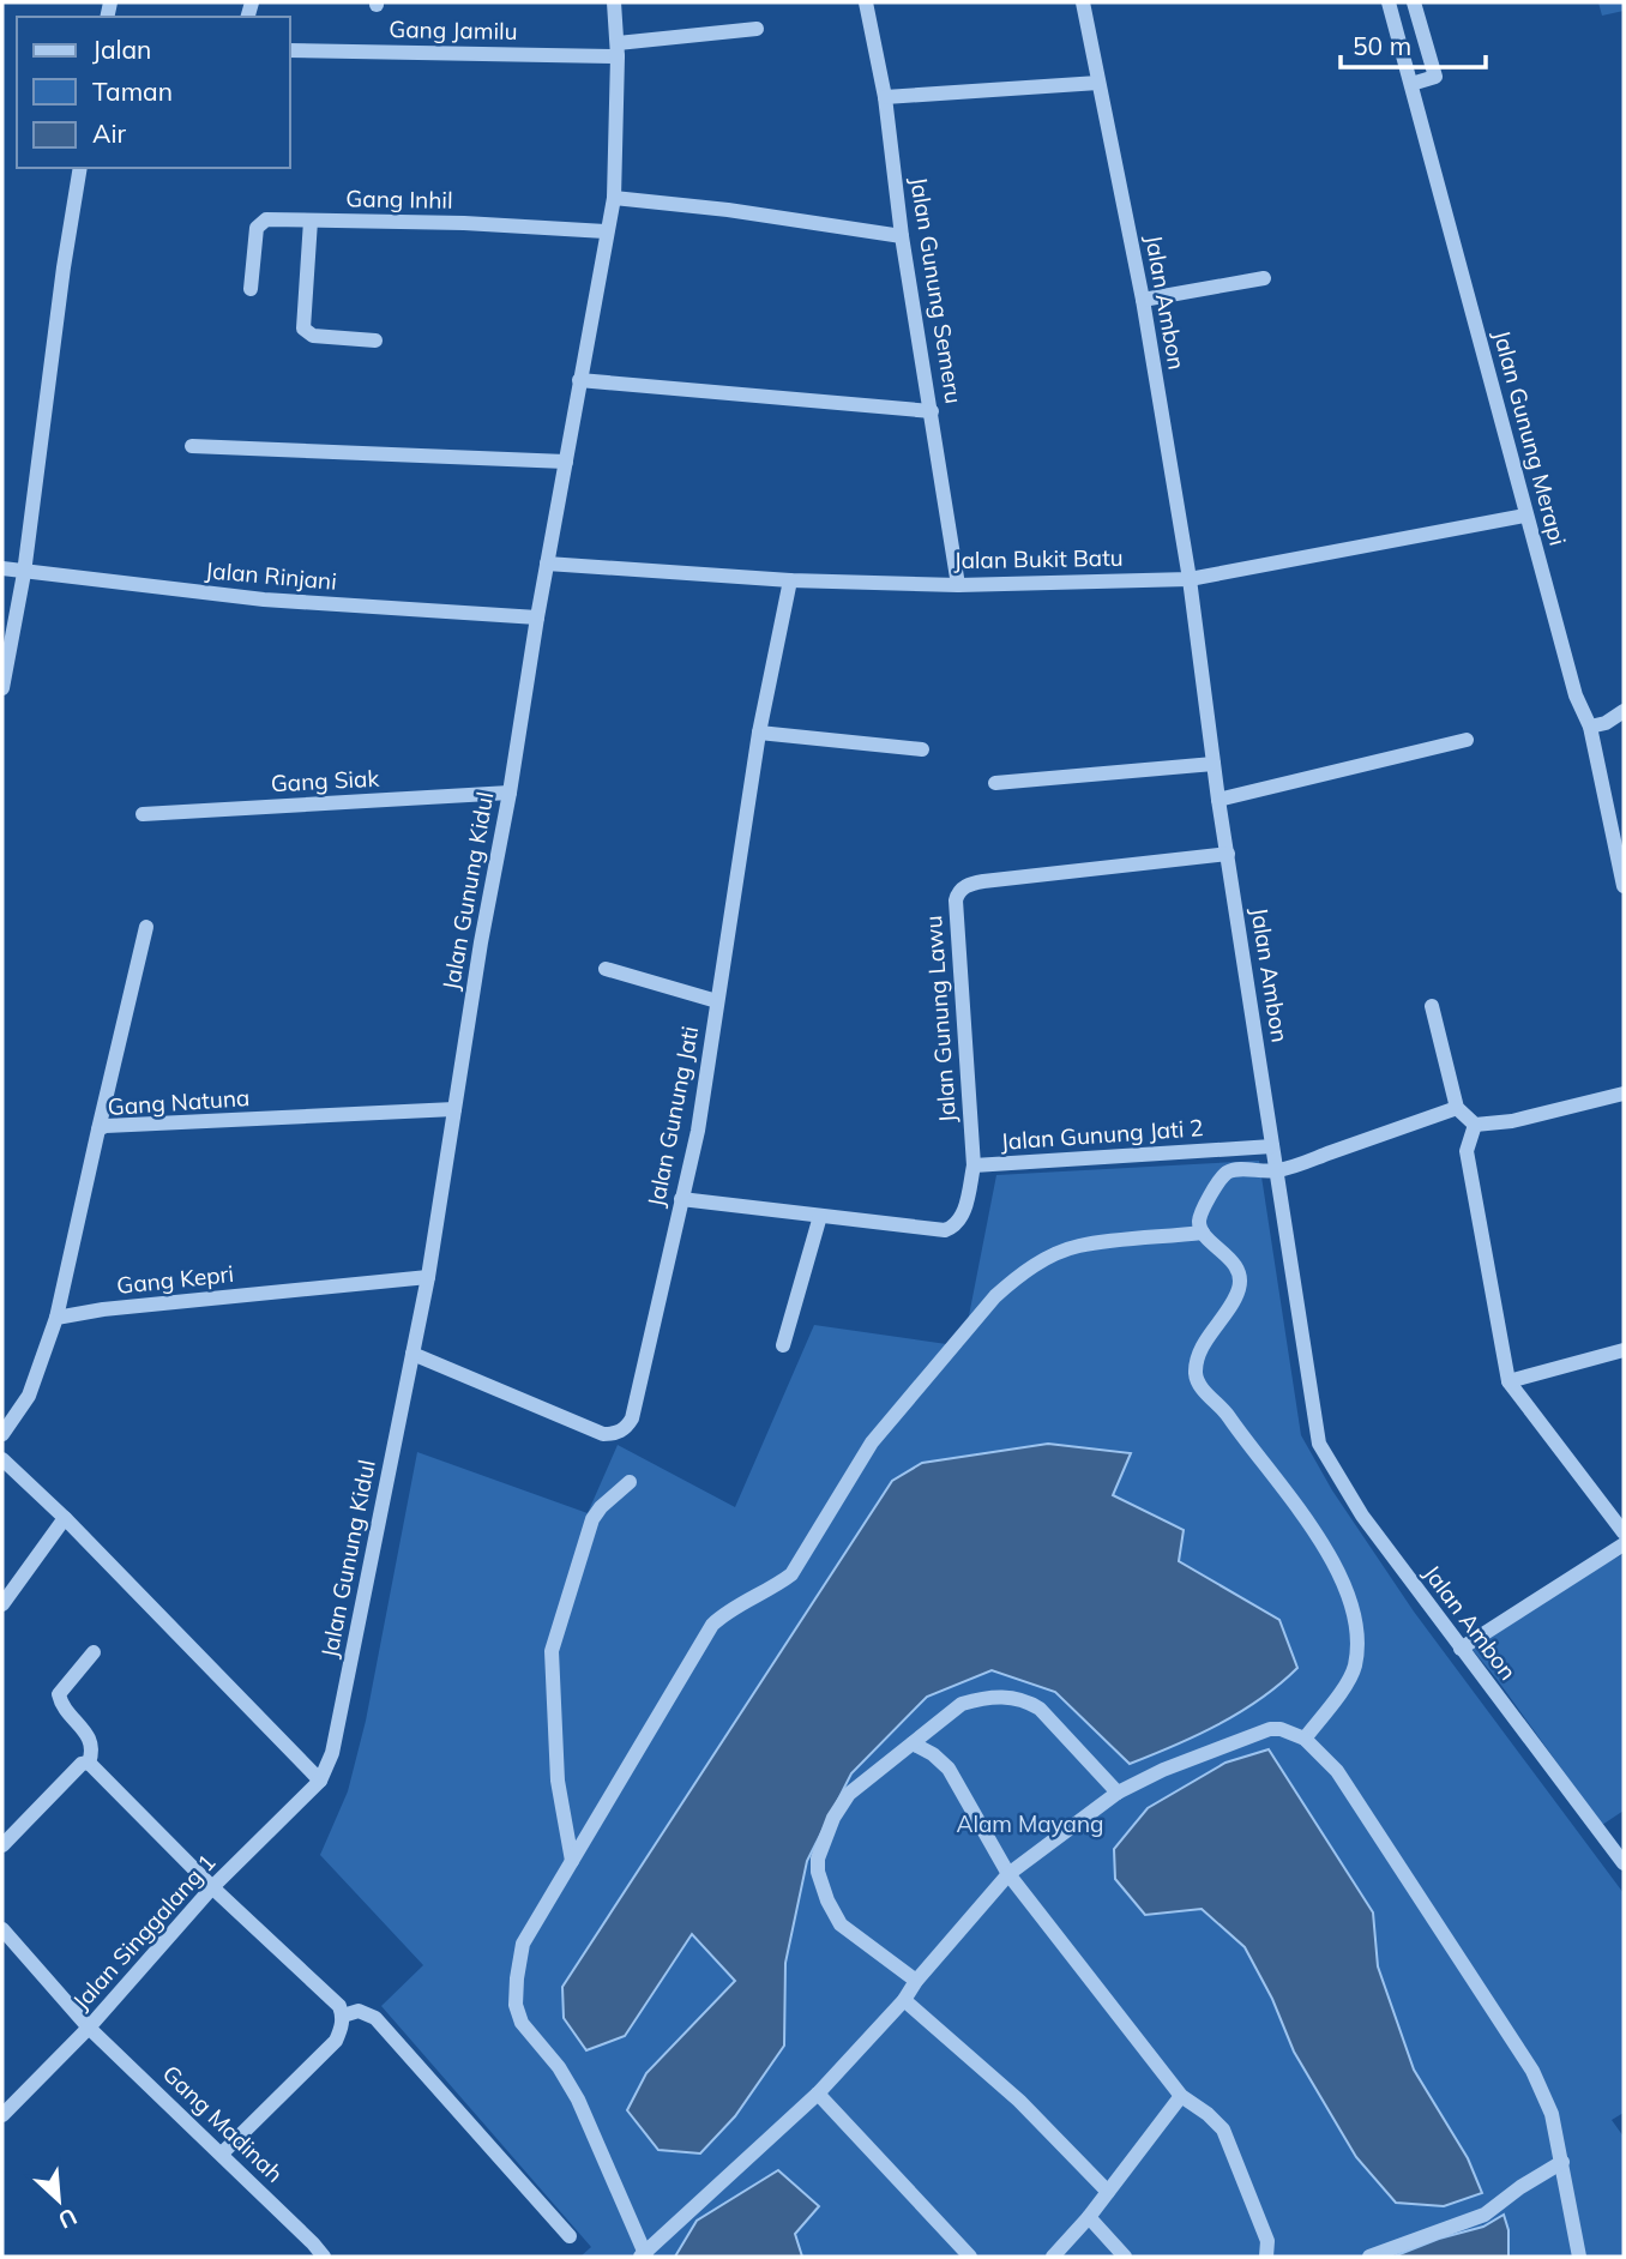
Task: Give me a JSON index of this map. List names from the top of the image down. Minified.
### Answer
{"streets":{"street":["Gang Jamilu","Gang Inhil","Jalan Gunung Semeru","Jalan Ambon","Jalan Gunung Merapi","Jalan Bukit Batu","Jalan Rinjani","Gang Siak","Jalan Gunung Kidul","Jalan Gunung Lawu","Gang Natuna","Jalan Gunung Jati","Jalan Gunung Jati 2","Gang Kepri","Jalan Singgalang 1","Gang Madinah"]},"crossings":[["Gang Jamilu","Jalan Gunung Kidul"],["Gang Inhil","Jalan Gunung Kidul"],["Jalan Gunung Semeru","Jalan Bukit Batu"],["Jalan Ambon","Jalan Bukit Batu"],["Jalan Ambon","Jalan Gunung Lawu"],["Jalan Ambon","Jalan Gunung Jati 2"],["Jalan Gunung Merapi","Jalan Bukit Batu"],["Jalan Bukit Batu","Jalan Gunung Kidul"],["Jalan Bukit Batu","Jalan Gunung Jati"],["Jalan Rinjani","Jalan Gunung Kidul"],["Gang Siak","Jalan Gunung Kidul"],["Jalan Gunung Kidul","Gang Natuna"],["Jalan Gunung Kidul","Jalan Gunung Jati"],["Jalan Gunung Kidul","Gang Kepri"],["Jalan Gunung Kidul","Jalan Singgalang 1"],["Jalan Gunung Lawu","Jalan Gunung Jati 2"],["Gang Natuna","Gang Kepri"],["Jalan Gunung Jati","Jalan Gunung Jati 2"],["Jalan Singgalang 1","Gang Madinah"]],"parks":["Alam Mayang"],"legend":["Jalan","Taman","Air"],"scale_bar":"50 m","north":"bottom right"}
